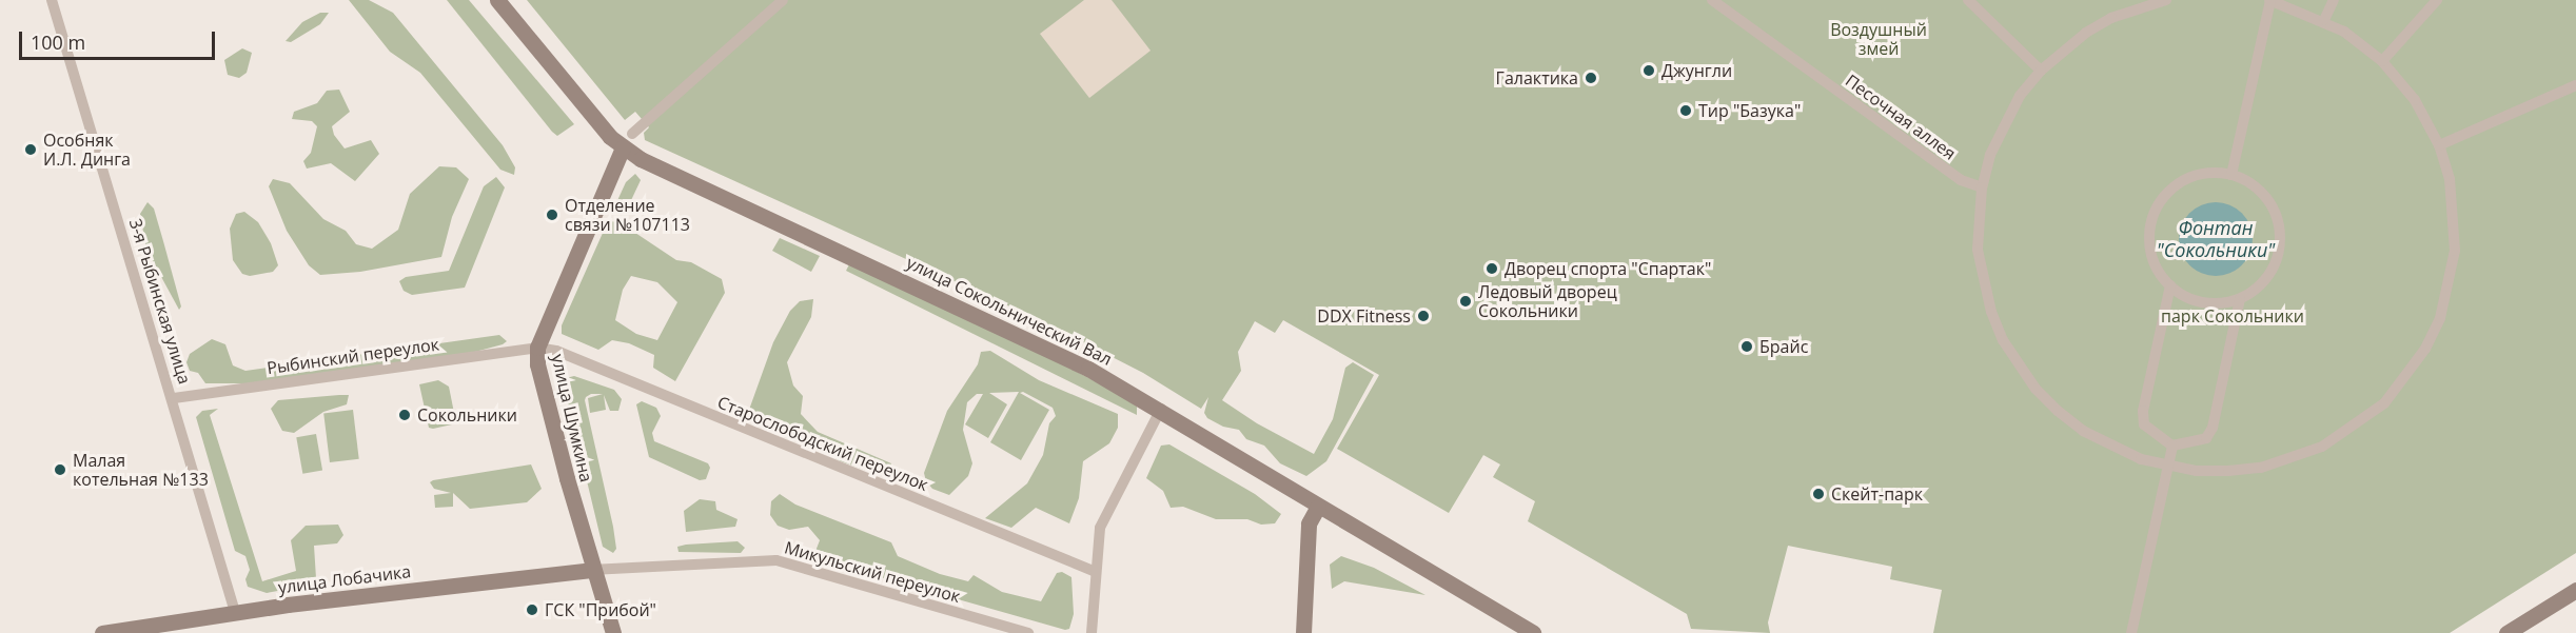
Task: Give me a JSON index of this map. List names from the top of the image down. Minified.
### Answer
{"streets":{"main road":["улица Сокольнический Вал","улица Шумкина","улица Лобачика"],"street":["Песочная аллея","3-я Рыбинская улица","Рыбинский переулок","Старослободский переулок","Микульский переулок"]},"crossings":[["3-я Рыбинская улица","Рыбинский переулок"],["3-я Рыбинская улица","улица Лобачика"],["улица Сокольнический Вал","улица Шумкина"],["Рыбинский переулок","улица Шумкина"],["Рыбинский переулок","Старослободский переулок"],["улица Шумкина","Старослободский переулок"],["улица Шумкина","Микульский переулок"],["улица Шумкина","улица Лобачика"],["Микульский переулок","улица Лобачика"]],"water":["Фонтан \"Сокольники\""],"parks":["Воздушный змей","парк Сокольники"],"places":["Джунгли","Галактика","Тир \"Базука\"","Особняк И.Л. Динга","Отделение связи №107113","Дворец спорта \"Спартак\"","Ледовый дворец Сокольники","DDX Fitness","Брайс","Сокольники","Малая котельная №133","Скейт-парк","ГСК \"Прибой\""],"scale_bar":"100 m"}
